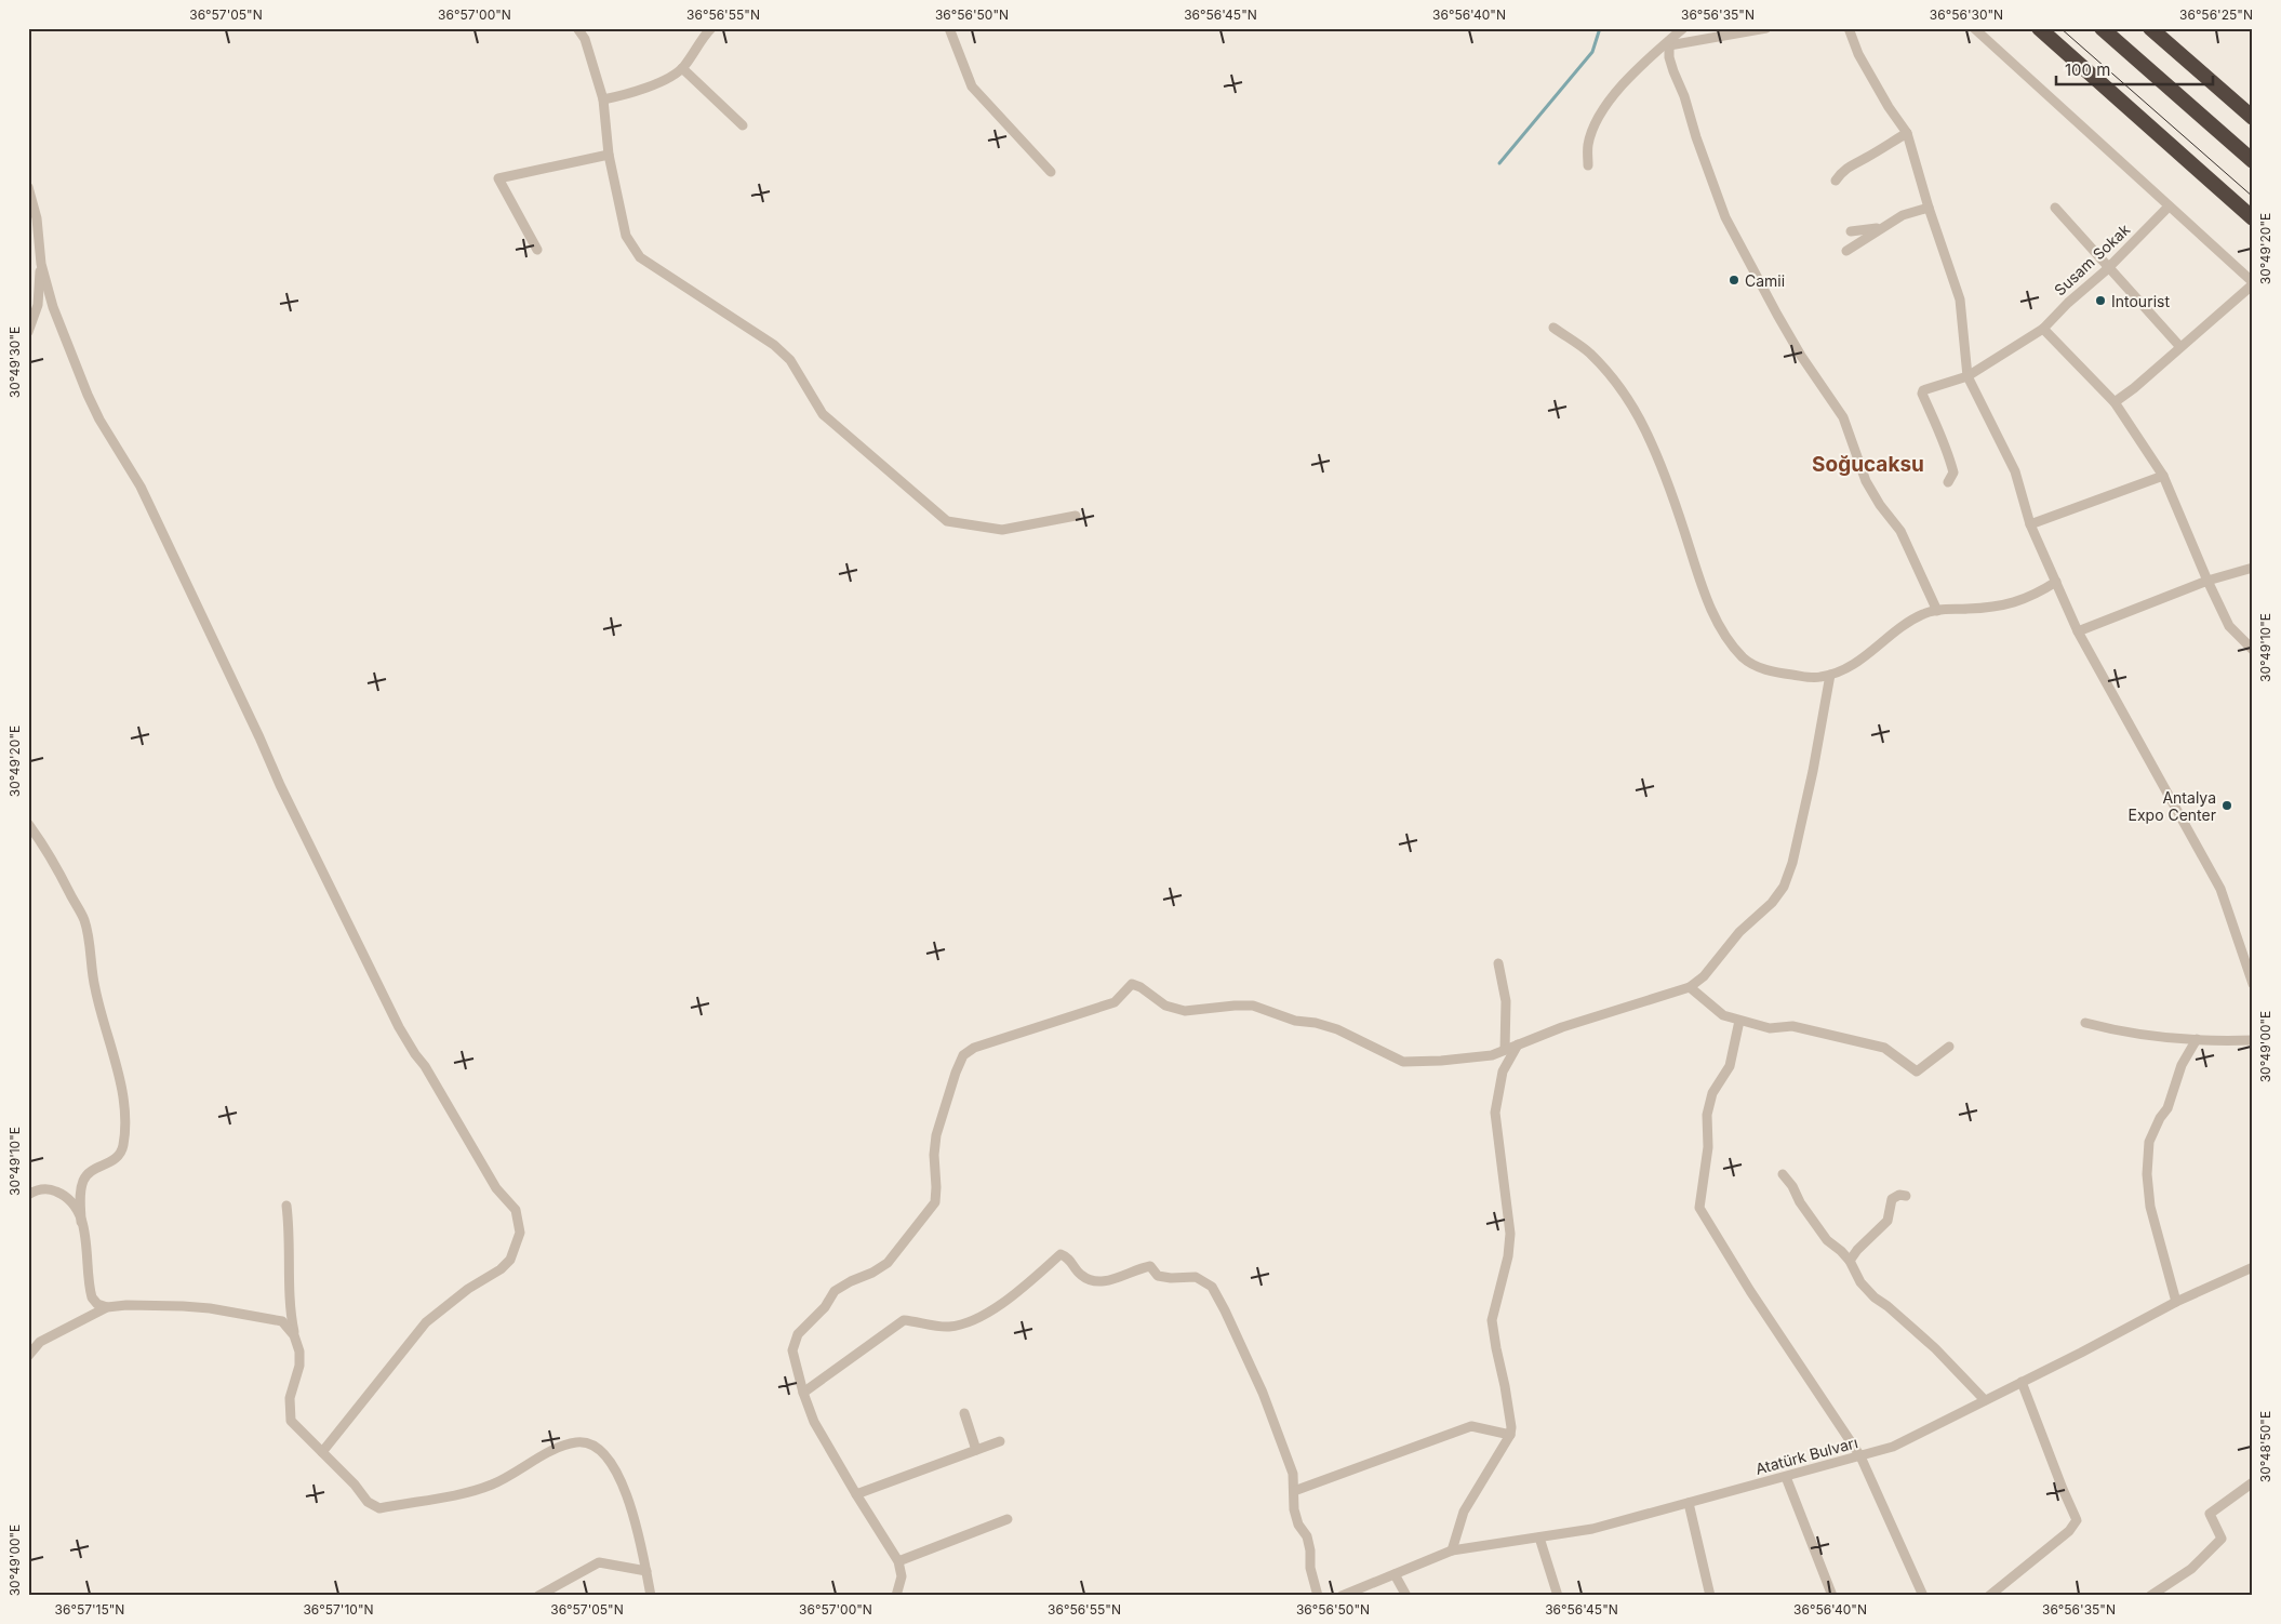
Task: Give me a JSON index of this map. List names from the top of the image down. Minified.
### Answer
{"streets":{"street":["Susam Sokak","Atatürk Bulvarı"]},"districts":["Soğucaksu"],"places":["Camii","Intourist","Antalya Expo Center"],"scale_bar":"100 m","coordinates":["36°57'05\"N","36°57'00\"N","36°56'55\"N","36°56'50\"N","36°56'45\"N","36°56'40\"N","36°56'35\"N","36°56'30\"N","36°56'25\"N","30°49'20\"E","30°49'30\"E","30°49'10\"E","30°49'00\"E","30°48'50\"E","36°57'15\"N","36°57'10\"N"]}
